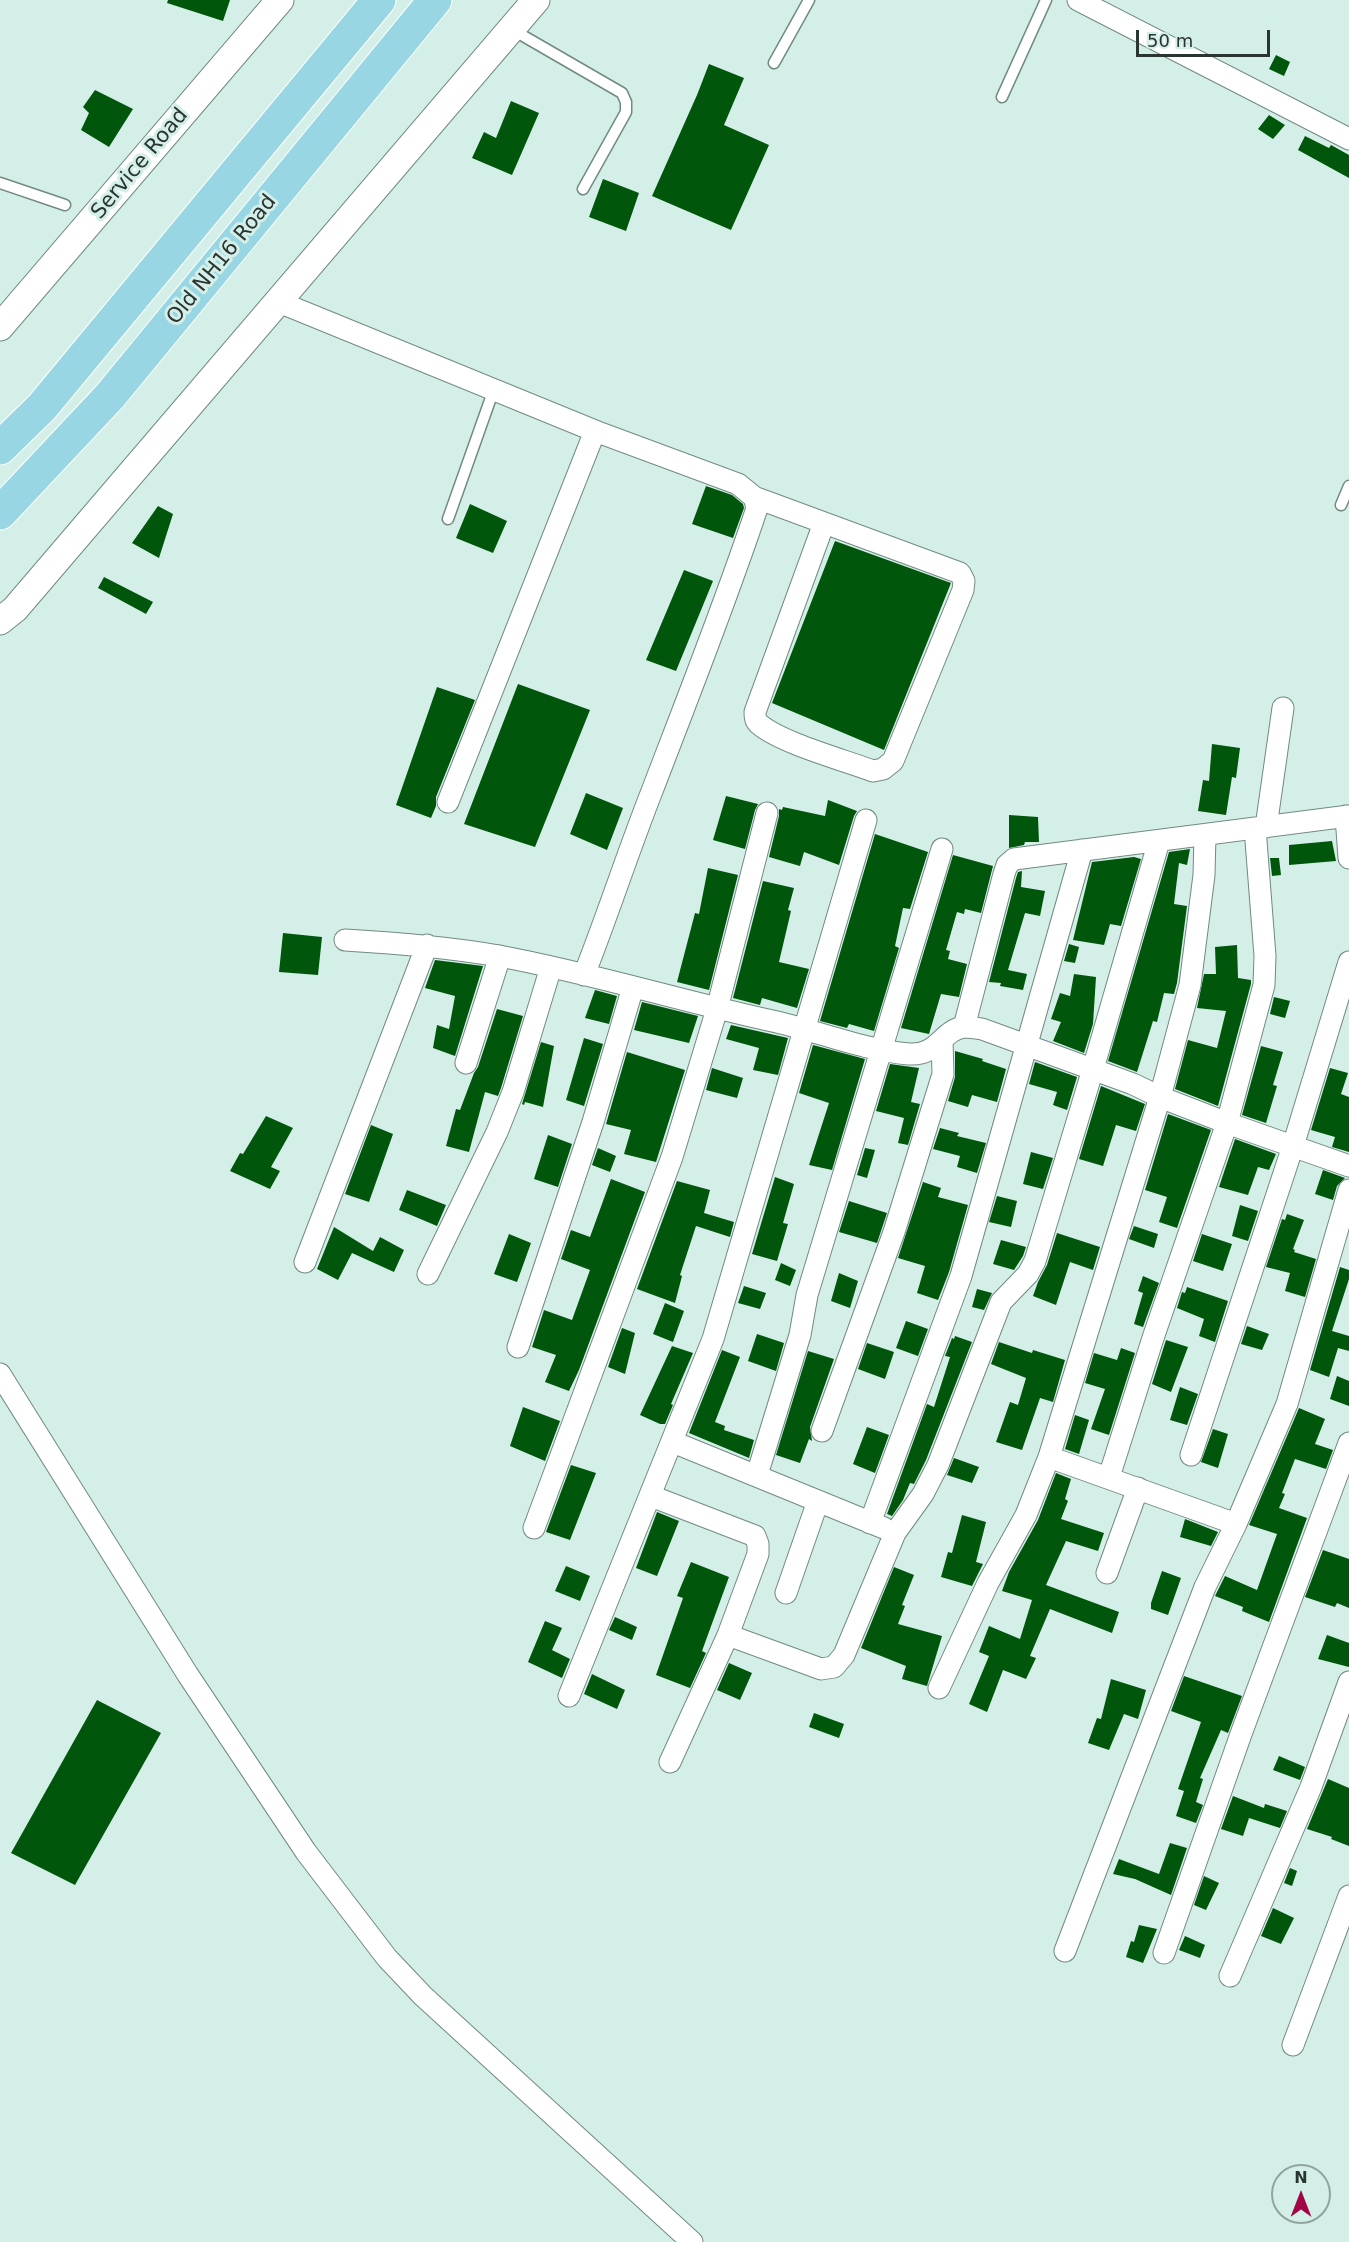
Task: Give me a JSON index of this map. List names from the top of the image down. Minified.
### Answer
{"streets":{"main road":["Old NH16 Road"],"street":["Service Road"]},"scale_bar":"50 m","north":"top"}
